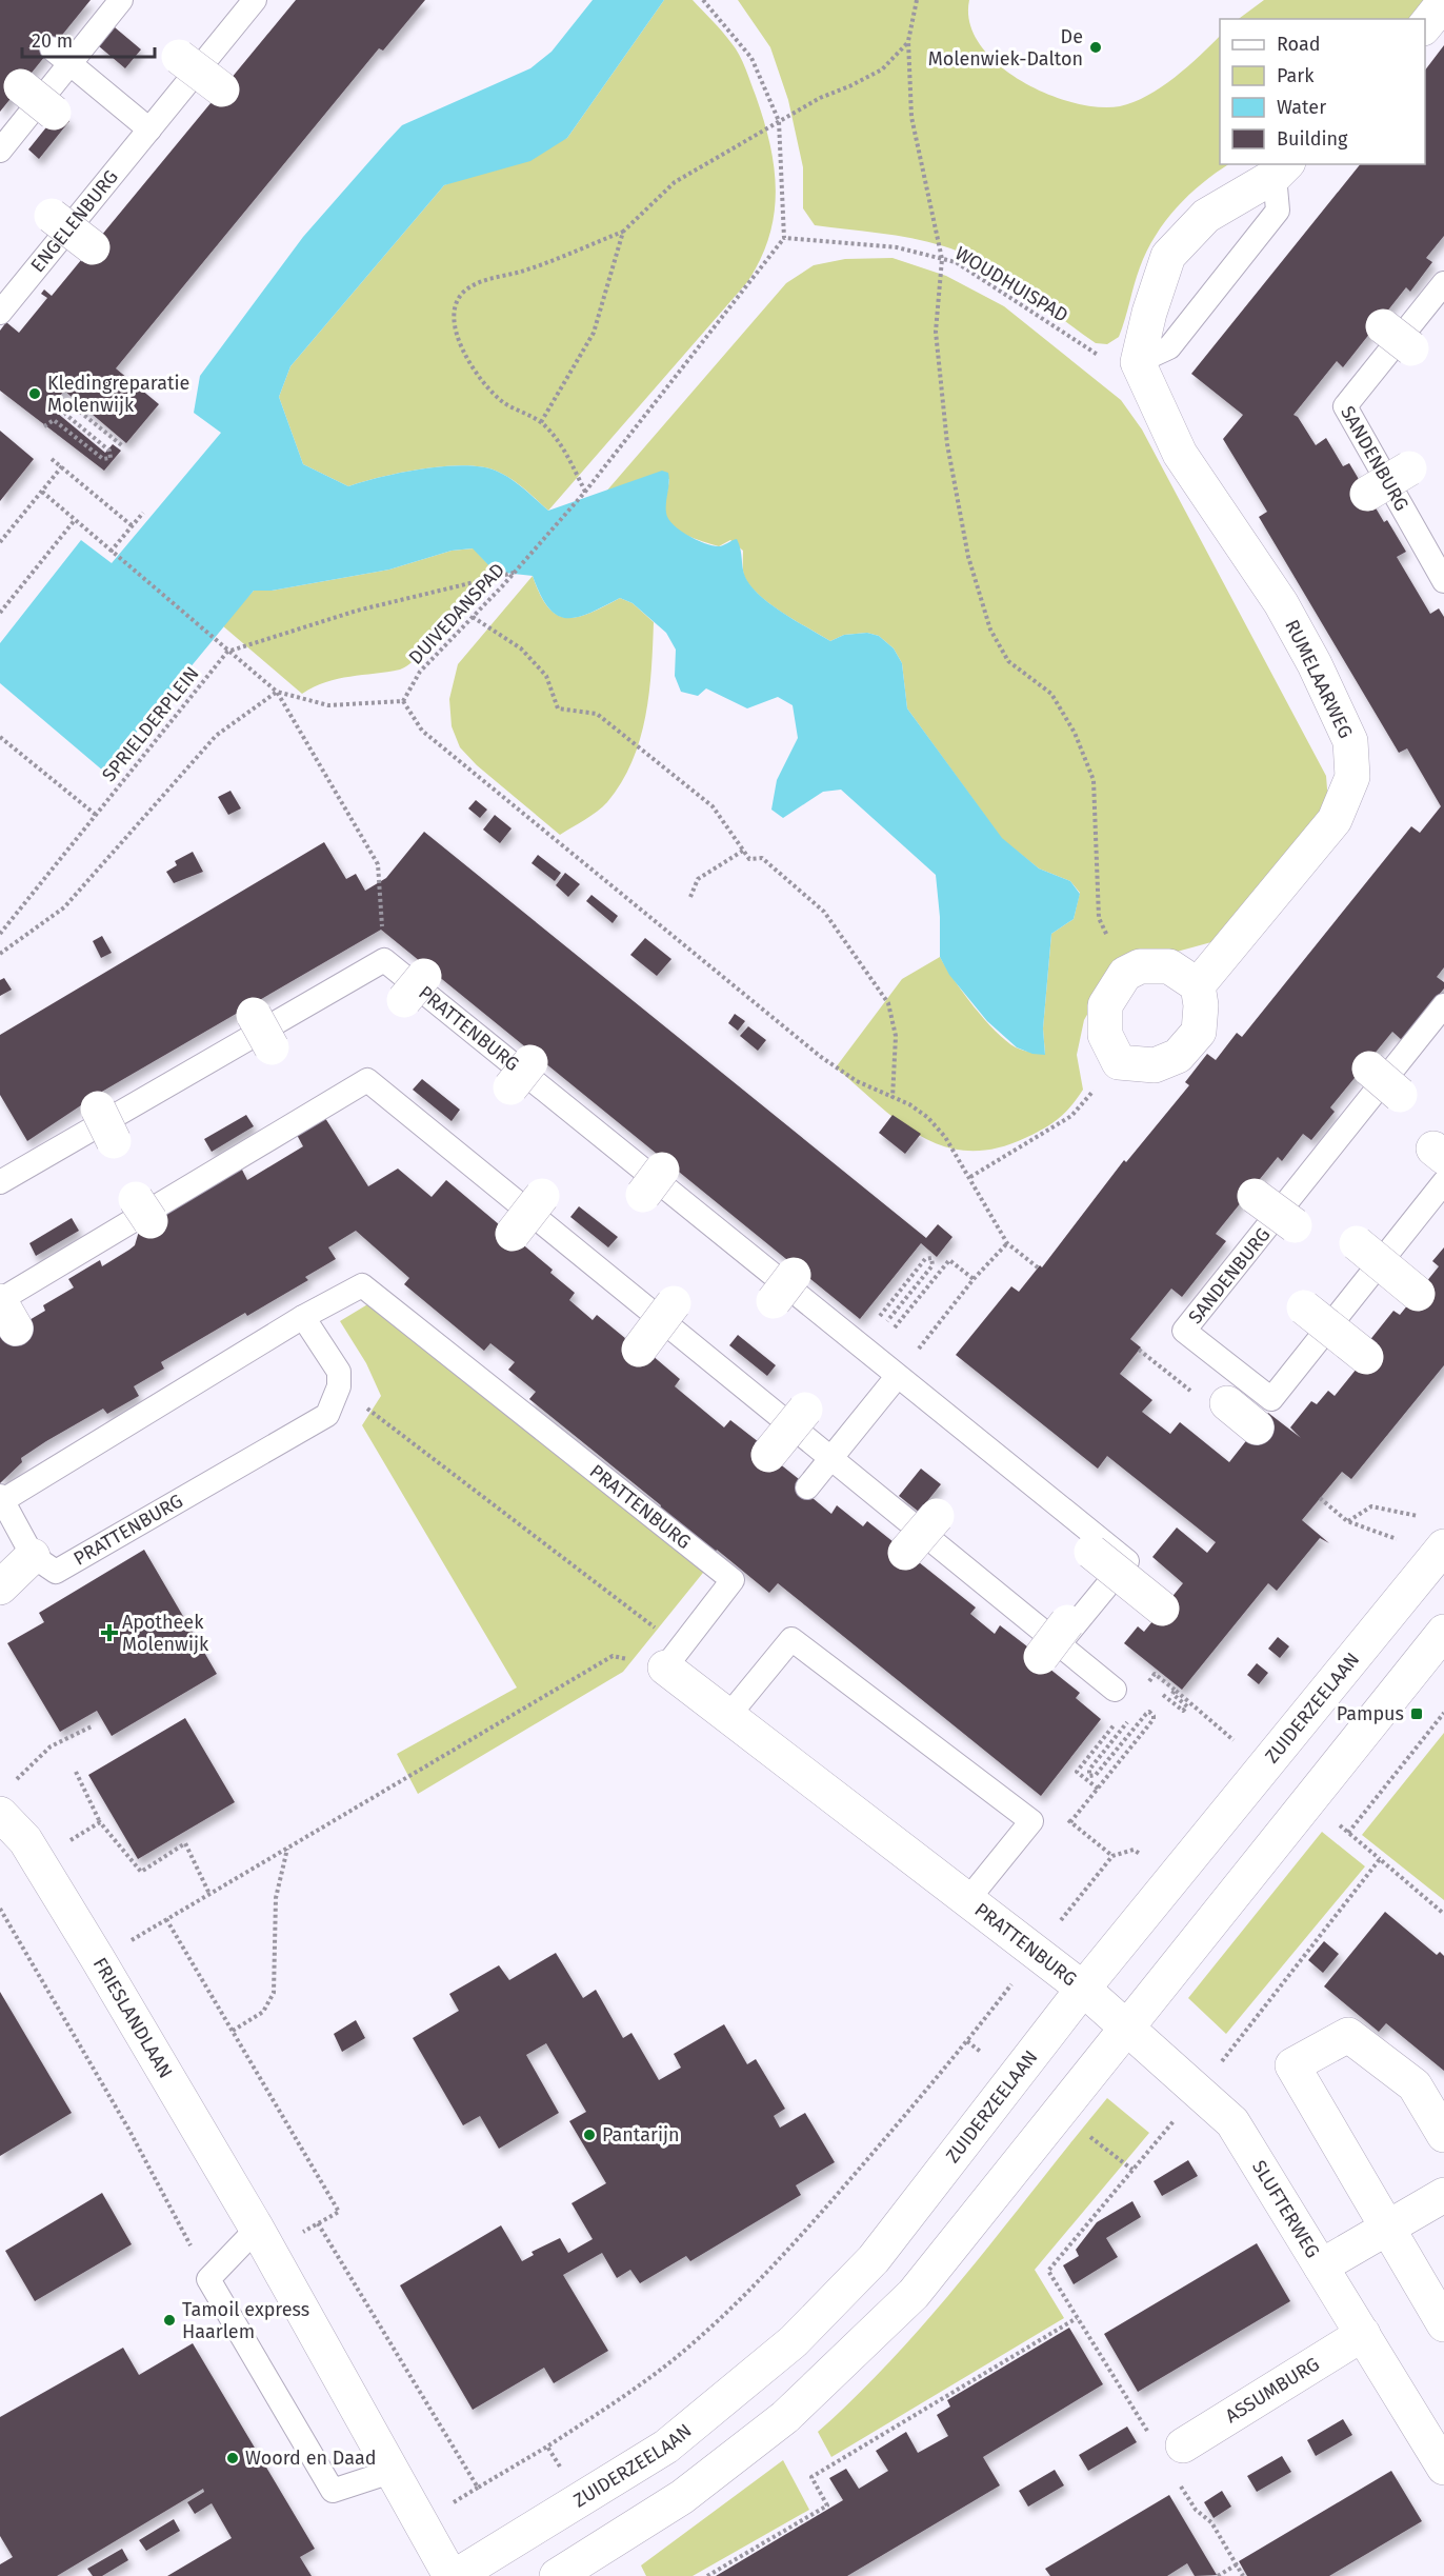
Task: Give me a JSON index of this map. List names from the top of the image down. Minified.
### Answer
{"streets":{"street":["RUMELAARWEG","PRATTENBURG","ZUIDERZEELAAN","FRIESLANDLAAN","SLUFTERWEG","ASSUMBURG"],"lane":["ENGELENBURG","SANDENBURG"],"path":["WOUDHUISPAD","DUIVEDANSPAD","SPRIELDERPLEIN"]},"crossings":[["WOUDHUISPAD","DUIVEDANSPAD"],["WOUDHUISPAD","RUMELAARWEG"],["PRATTENBURG","ZUIDERZEELAAN"],["PRATTENBURG","SLUFTERWEG"],["ZUIDERZEELAAN","SLUFTERWEG"],["SLUFTERWEG","ASSUMBURG"]],"places":{"other":["De Molenwiek-Dalton","Kledingreparatie Molenwijk","Pantarijn","Tamoil express Haarlem","Woord en Daad"],"health":["Apotheek Molenwijk"],"transit":["Pampus"]},"legend":["Road","Park","Water","Building"],"scale_bar":"20 m"}
